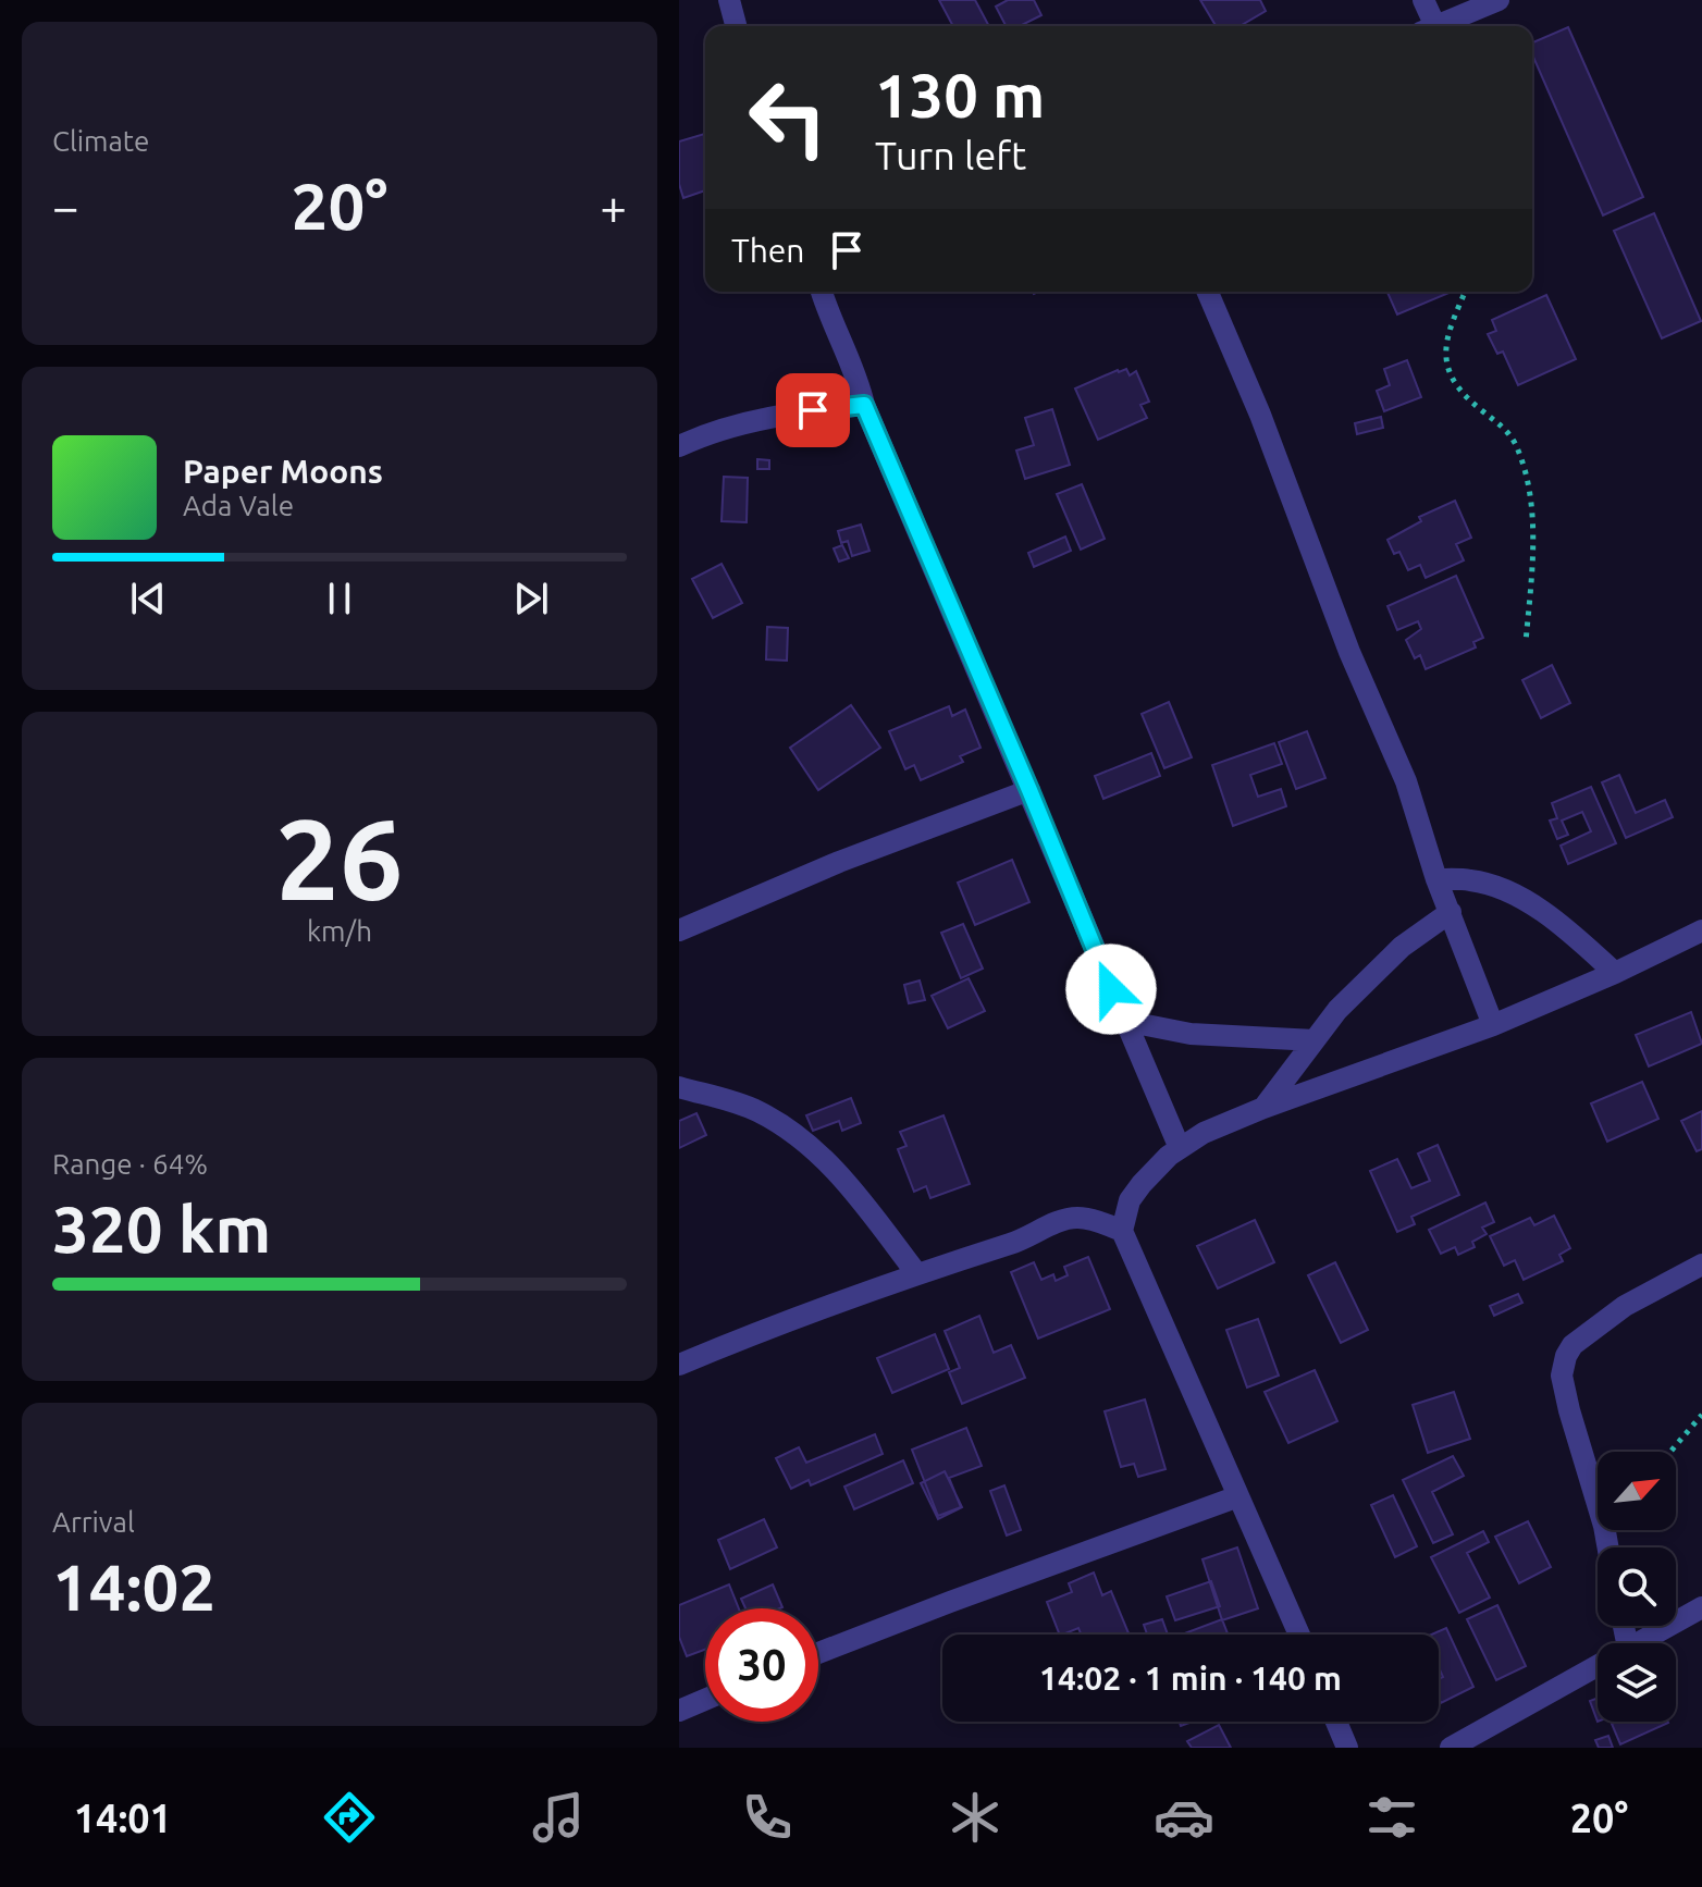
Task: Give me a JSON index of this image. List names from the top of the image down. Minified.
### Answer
{"north":"top right","page":{"tile":["Climate",["26","km/h"],["Range · 64%","320 km"],["Arrival","14:02"]],"turn":["130 m","Turn left"],"heat":["−","20°","+"],"then":"Then","song":["Paper Moons","Ada Vale"],"limit":"30","trip":"14:02 · 1 min · 140 m","tabs":["14:01","20°"]}}
